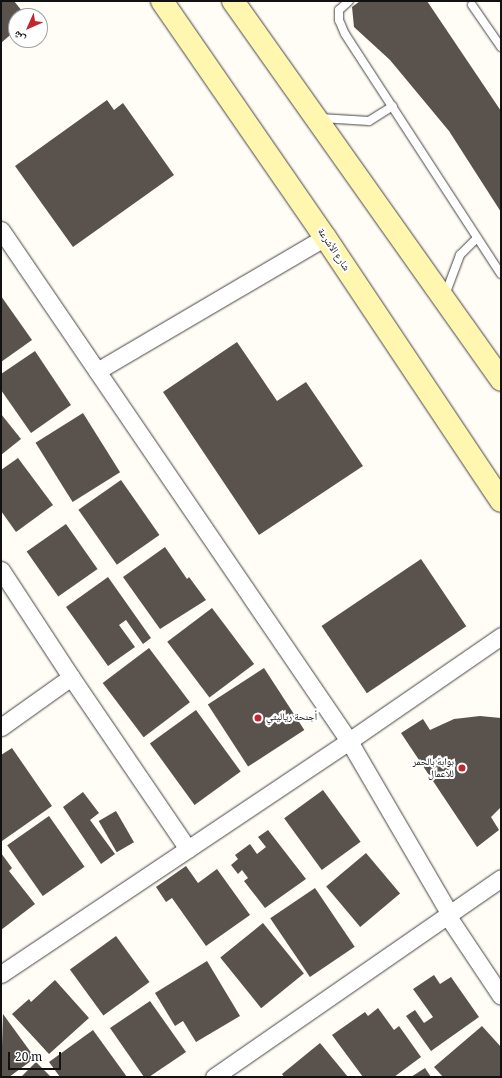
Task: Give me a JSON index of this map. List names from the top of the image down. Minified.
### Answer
{"streets":{"street":["شارع الأشرعة"]},"places":["أجنحة رياليتي","بوابة بالحمر للاعمال"],"scale_bar":"20 m","north":"bottom left"}
